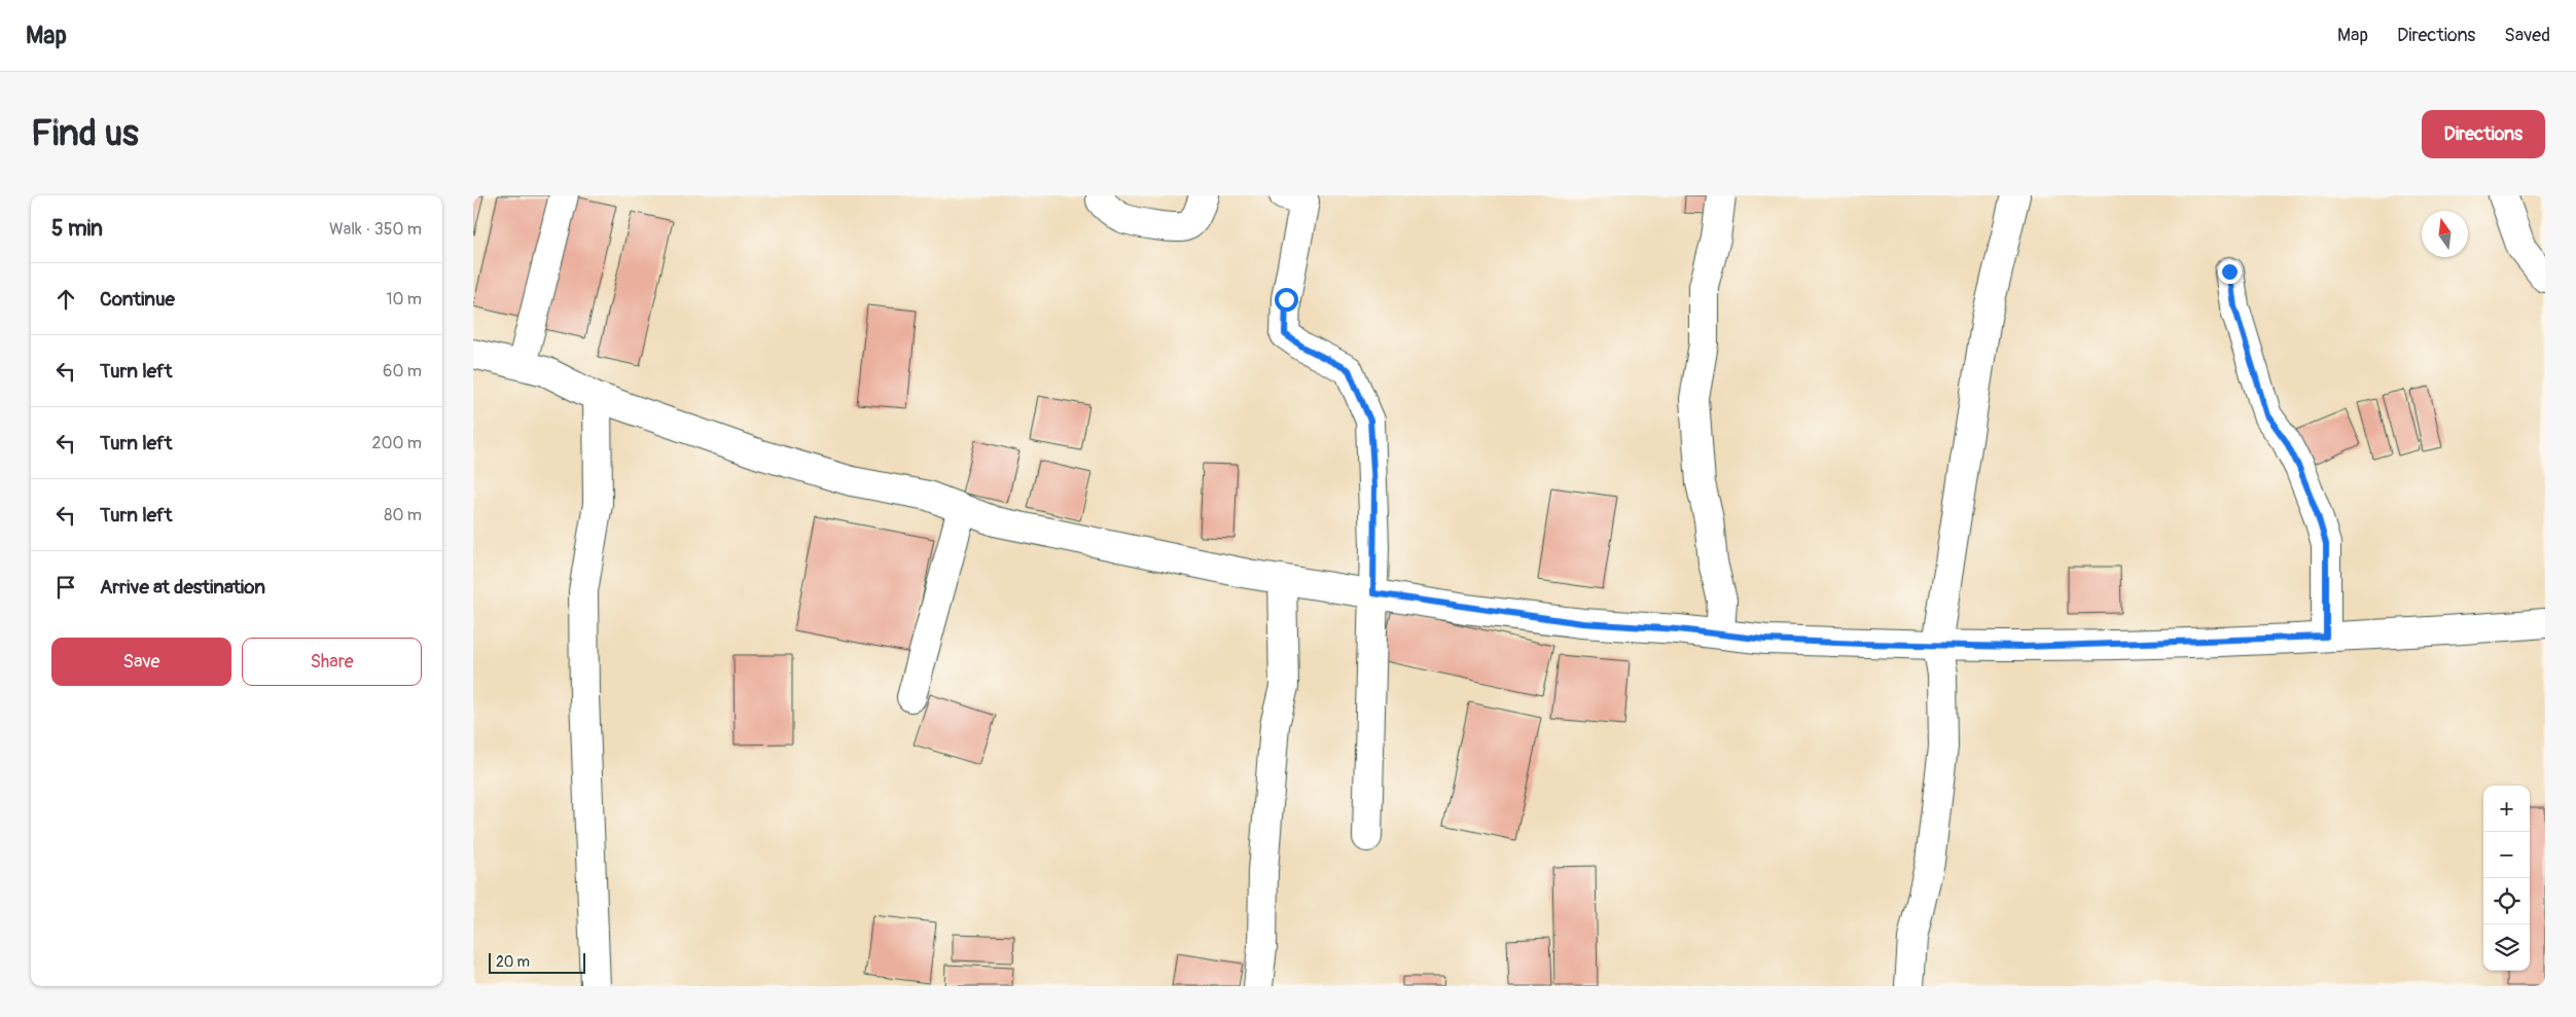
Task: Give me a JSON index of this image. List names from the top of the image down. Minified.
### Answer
{"scale_bar":"20 m","north":"top","page":{"header":"Map","nav":["Map","Directions","Saved"],"buttons":["Directions",["Save","Share"]],"title":"Find us","heading":["5 min","Walk · 350 m"],"list":[["Continue","10 m"],["Turn left","60 m"],["Turn left","200 m"],["Turn left","80 m"],"Arrive at destination"],"map_buttons":["+","−"],"scale":"20 m"}}
